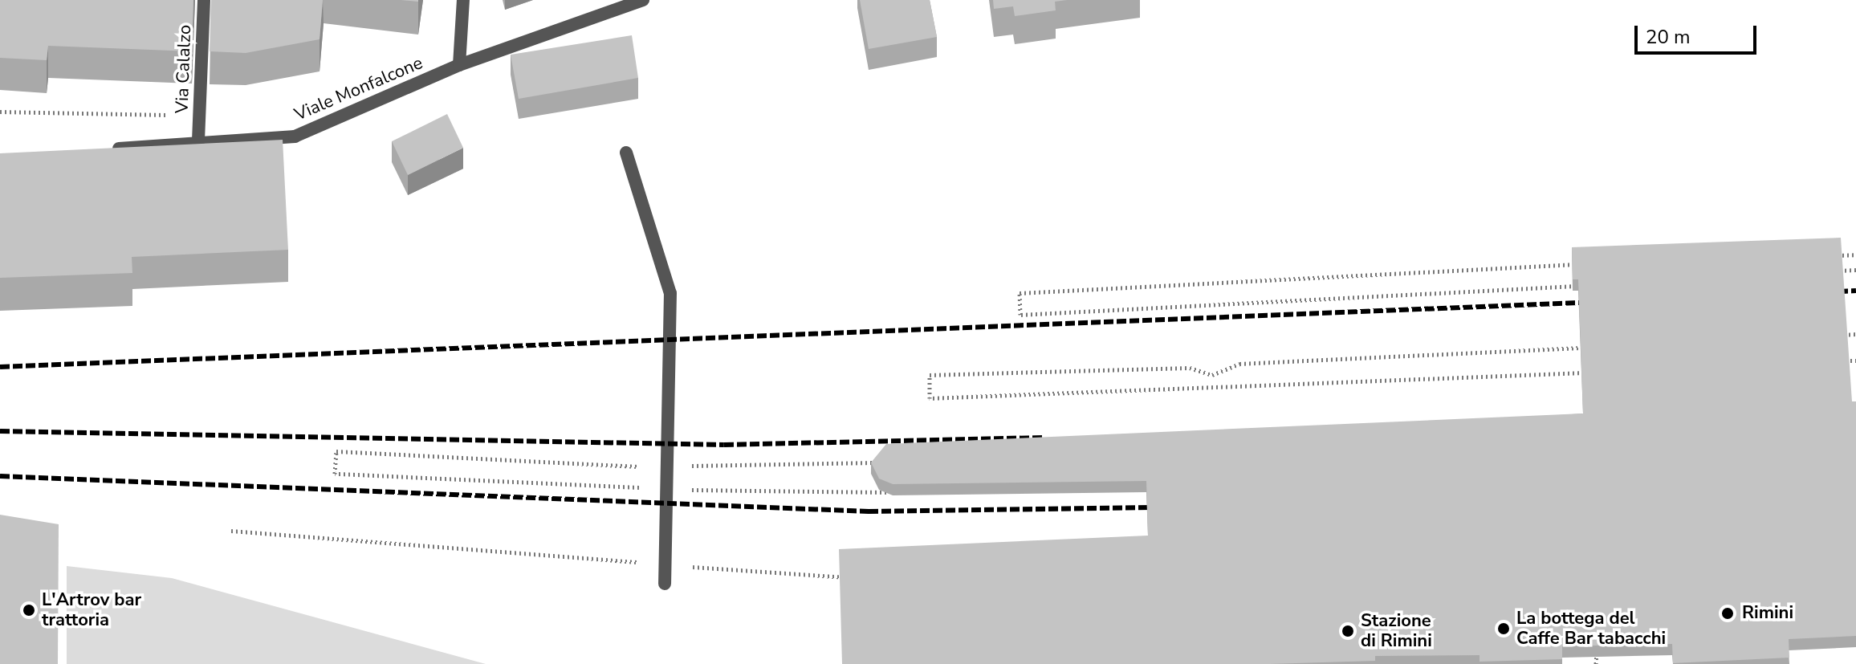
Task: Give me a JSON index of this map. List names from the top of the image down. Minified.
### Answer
{"streets":{"street":["Via Calalzo","Viale Monfalcone"]},"crossings":[["Via Calalzo","Viale Monfalcone"]],"places":["L'Artrov bar trattoria","Rimini","La bottega del Caffe Bar tabacchi","Stazione di Rimini"],"scale_bar":"20 m"}
